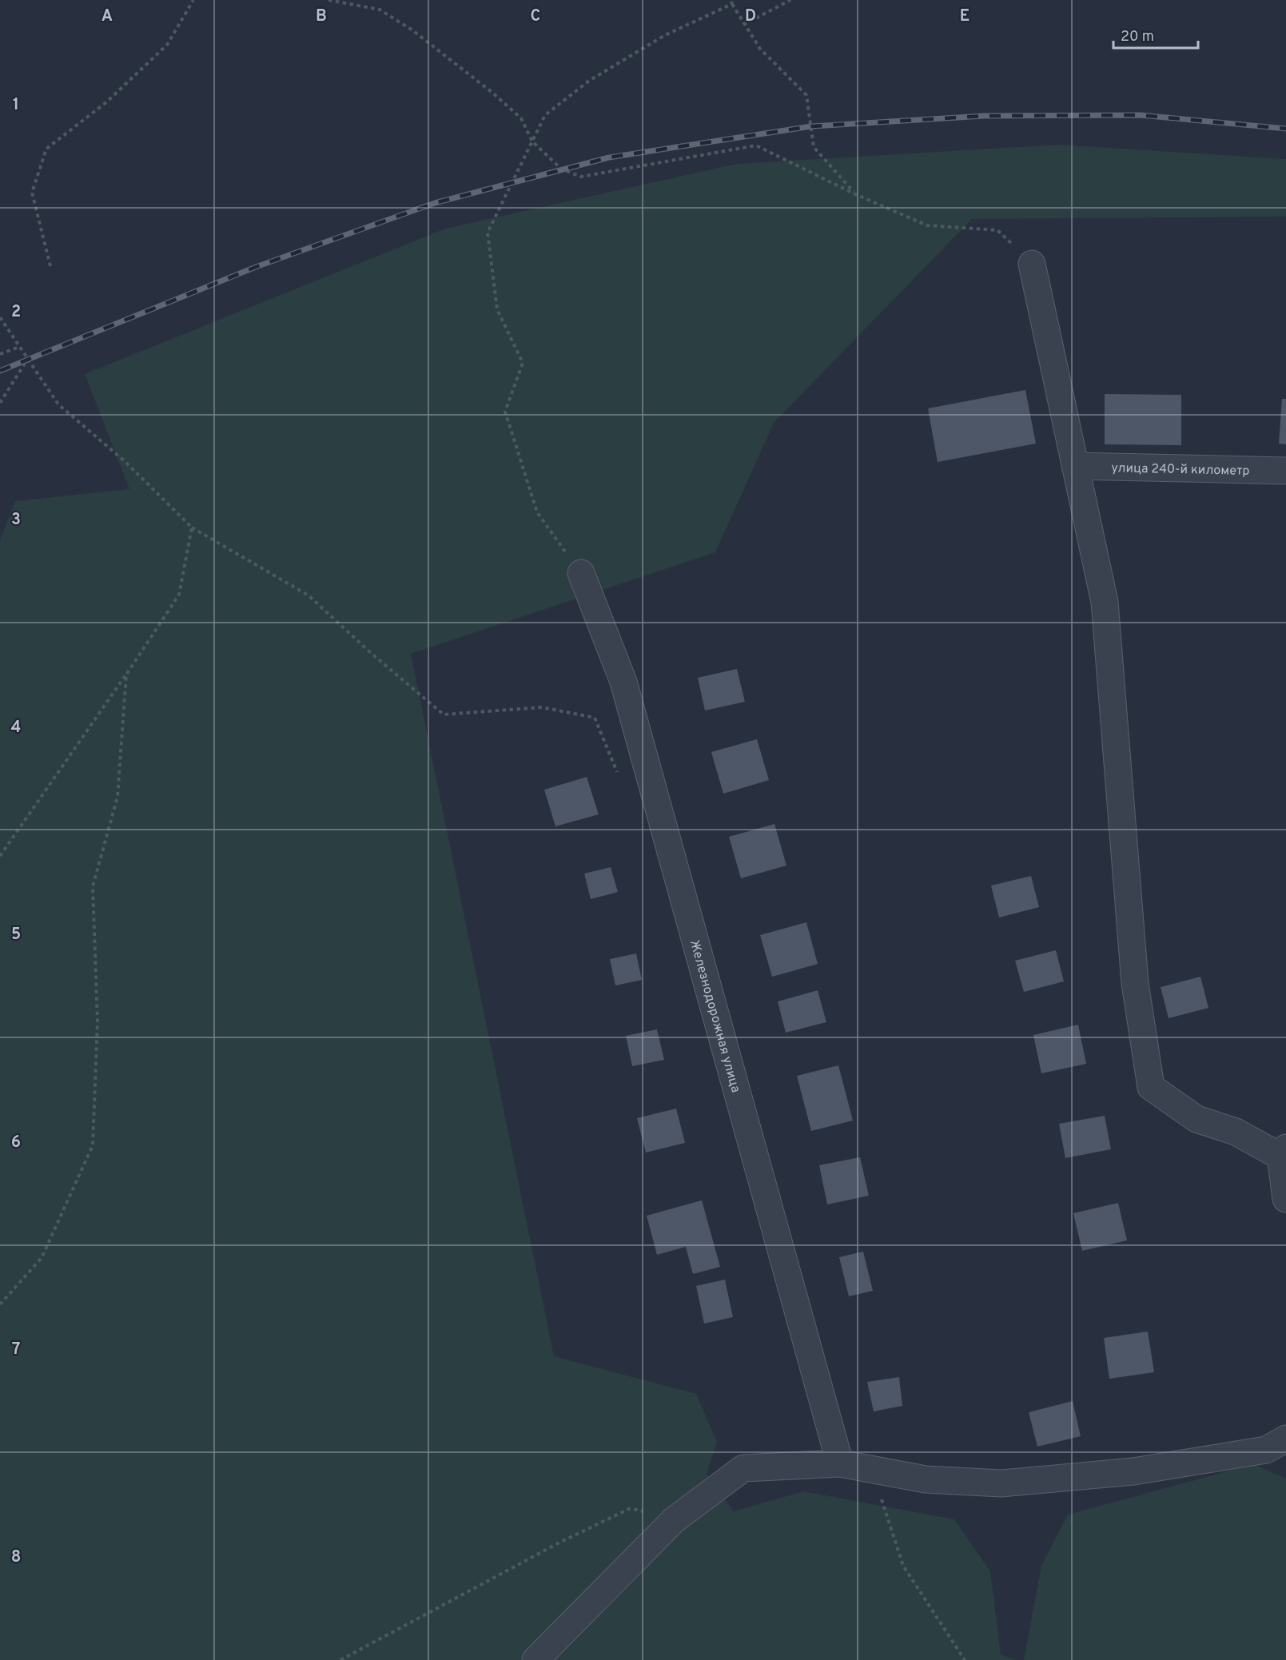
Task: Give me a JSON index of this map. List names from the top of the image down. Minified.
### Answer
{"streets":{"street":["улица 240-й километр","Железнодорожная улица"]},"scale_bar":"20 m","grid":{"columns":["A","B","C","D","E"],"rows":["1","2","3","4","5","6","7","8"]}}
